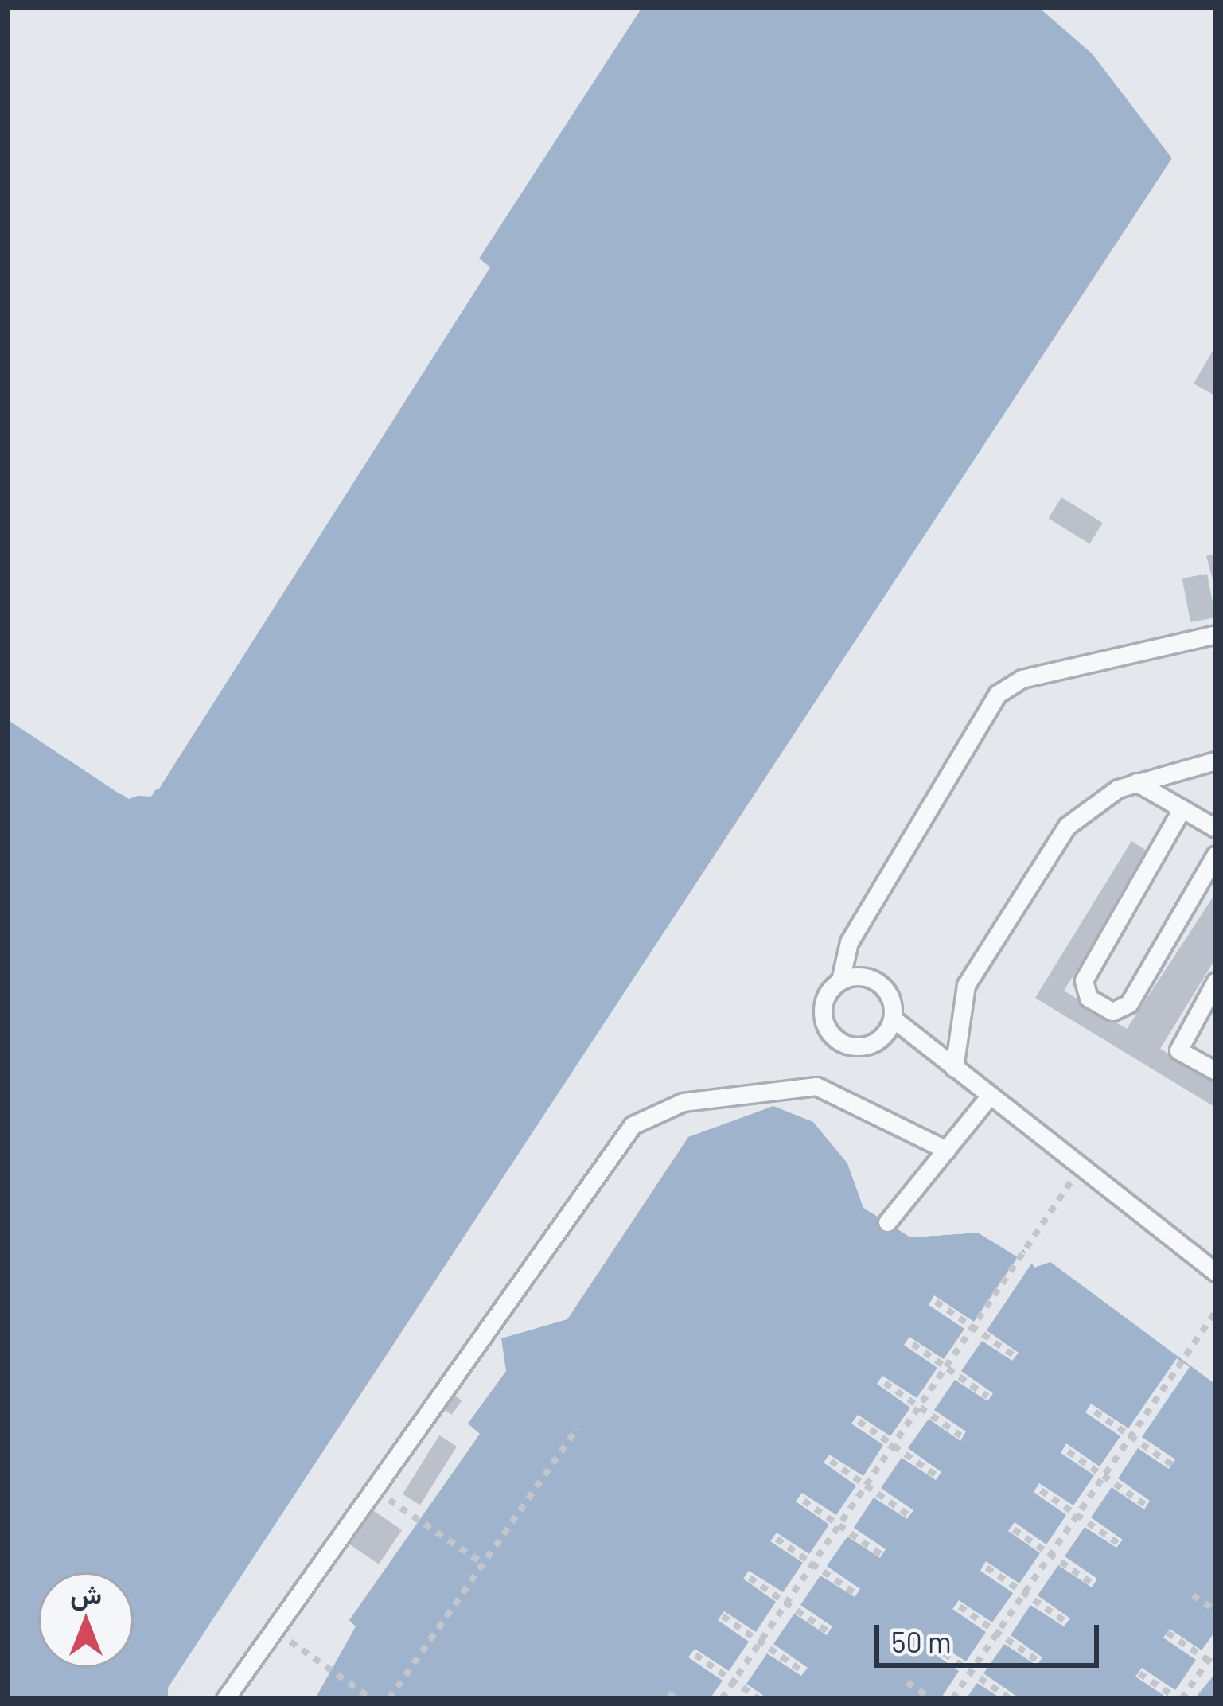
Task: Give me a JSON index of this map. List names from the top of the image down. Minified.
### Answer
{"scale_bar":"50 m","north":"top"}
